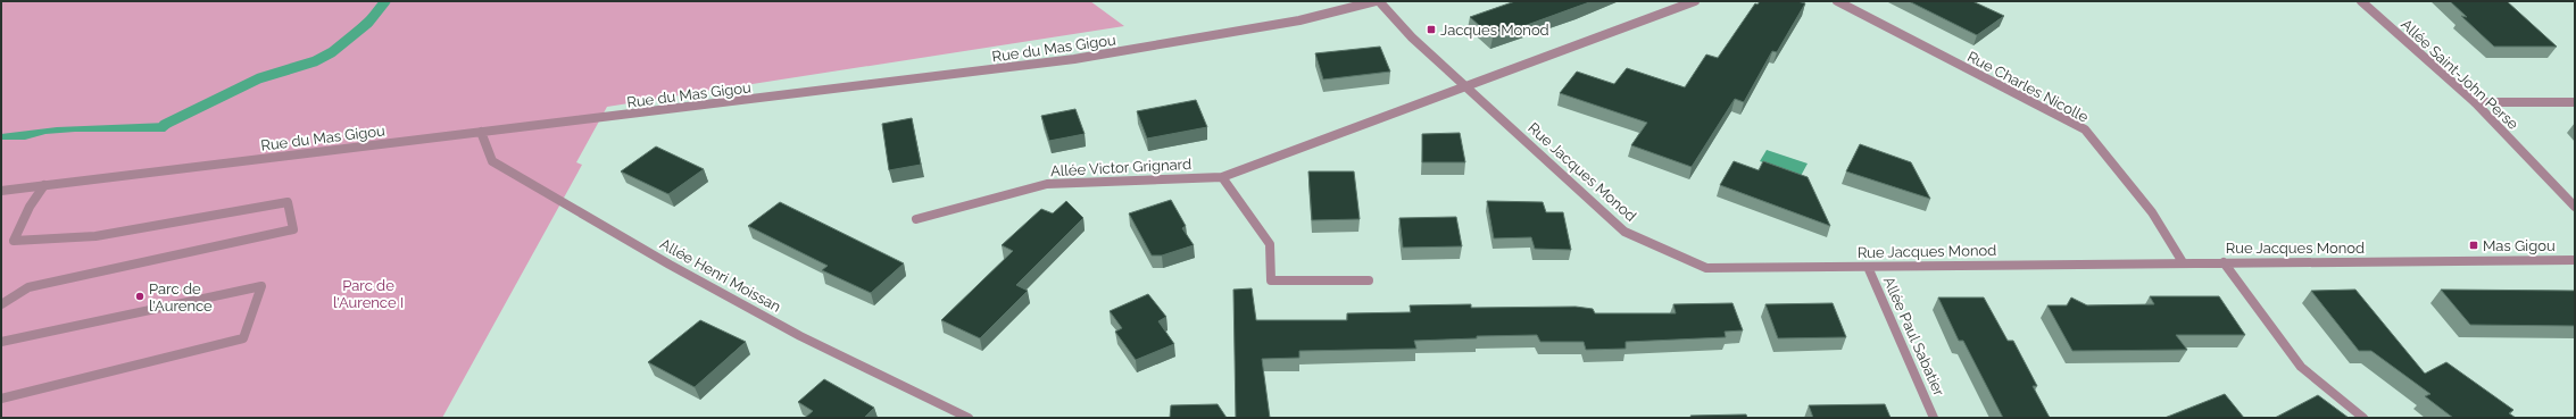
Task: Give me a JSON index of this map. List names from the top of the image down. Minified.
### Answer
{"streets":{"street":["Rue du Mas Gigou","Allée Saint-John Perse","Rue Charles Nicolle","Allée Victor Grignard","Rue Jacques Monod","Allée Henri Moissan","Allée Paul Sabatier"]},"crossings":[["Rue du Mas Gigou","Allée Henri Moissan"],["Rue Charles Nicolle","Rue Jacques Monod"],["Allée Victor Grignard","Rue Jacques Monod"],["Rue Jacques Monod","Allée Paul Sabatier"]],"parks":["Parc de l'Aurence I"],"places":{"transit":["Jacques Monod","Mas Gigou"],"other":["Parc de l'Aurence"]}}
